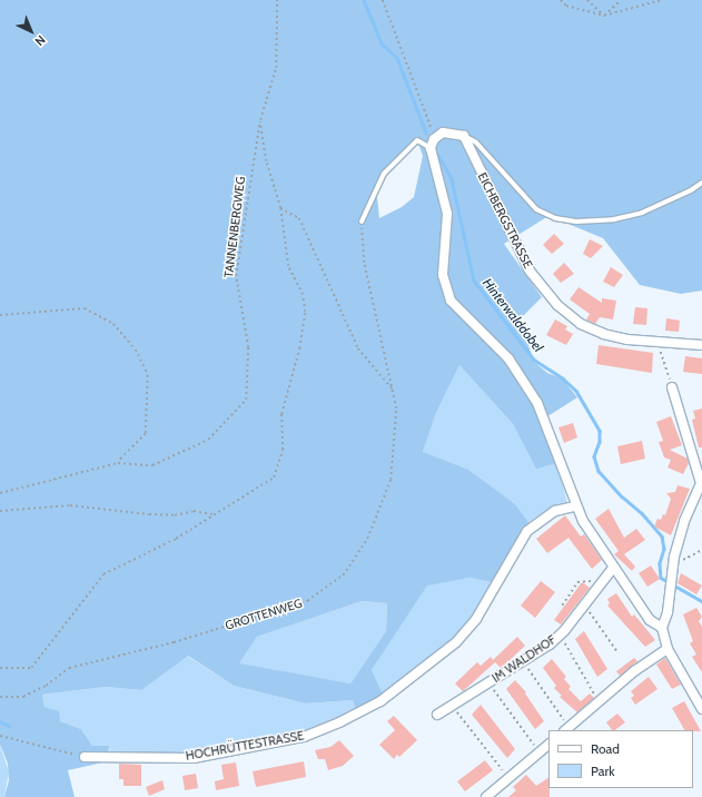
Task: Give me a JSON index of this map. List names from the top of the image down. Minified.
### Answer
{"streets":{"street":["EICHBERGSTRASSE","IM WALDHOF","HOCHRÜTTESTRASSE"],"path":["TANNENBERGWEG","GROTTENWEG"]},"water":["Hinterwalddobel"],"legend":["Road","Park"],"north":"bottom right"}
